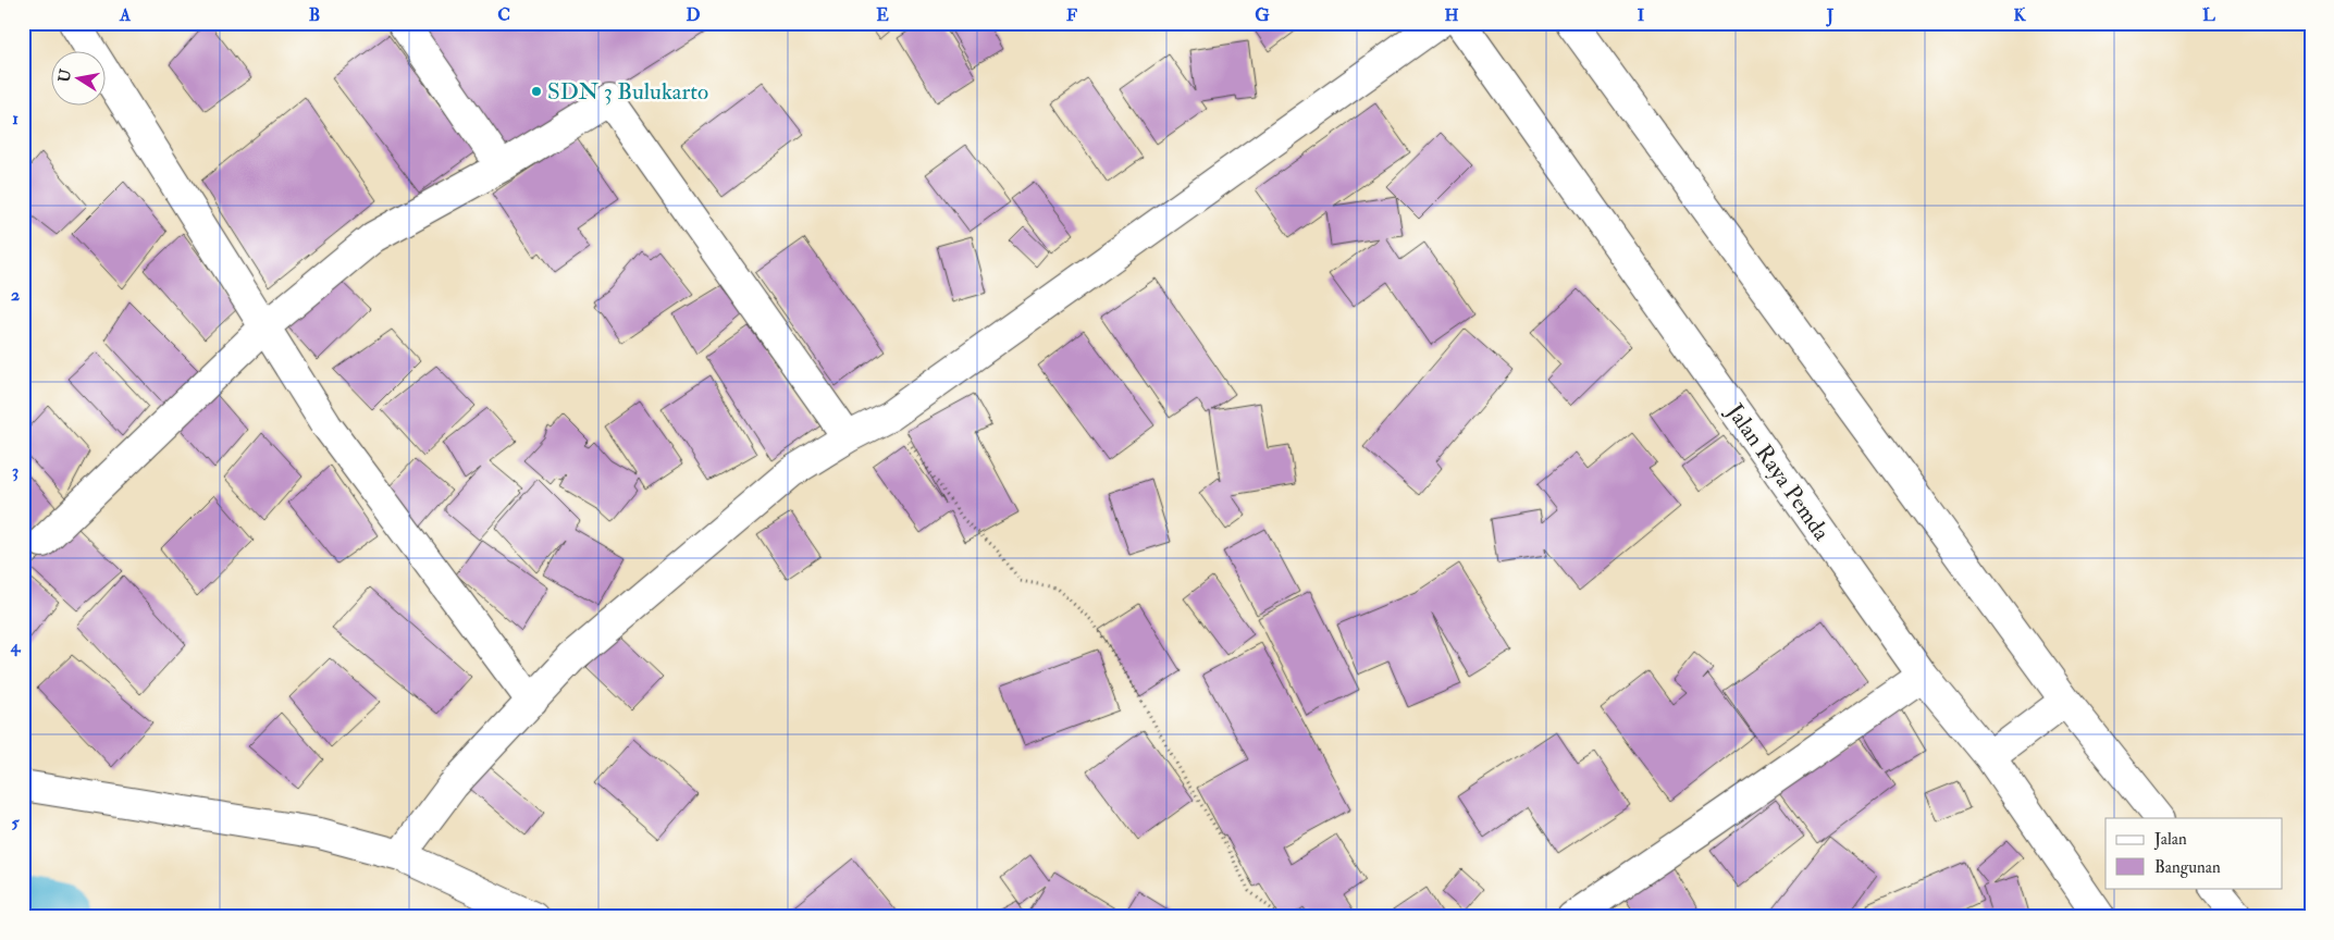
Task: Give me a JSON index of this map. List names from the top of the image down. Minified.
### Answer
{"streets":{"street":["Jalan Raya Pemda"]},"places":["SDN 3 Bulukarto"],"legend":["Jalan","Bangunan"],"north":"left","grid":{"columns":["A","B","C","D","E","F","G","H","I","J","K","L"],"rows":["1","2","3","4","5"]}}
